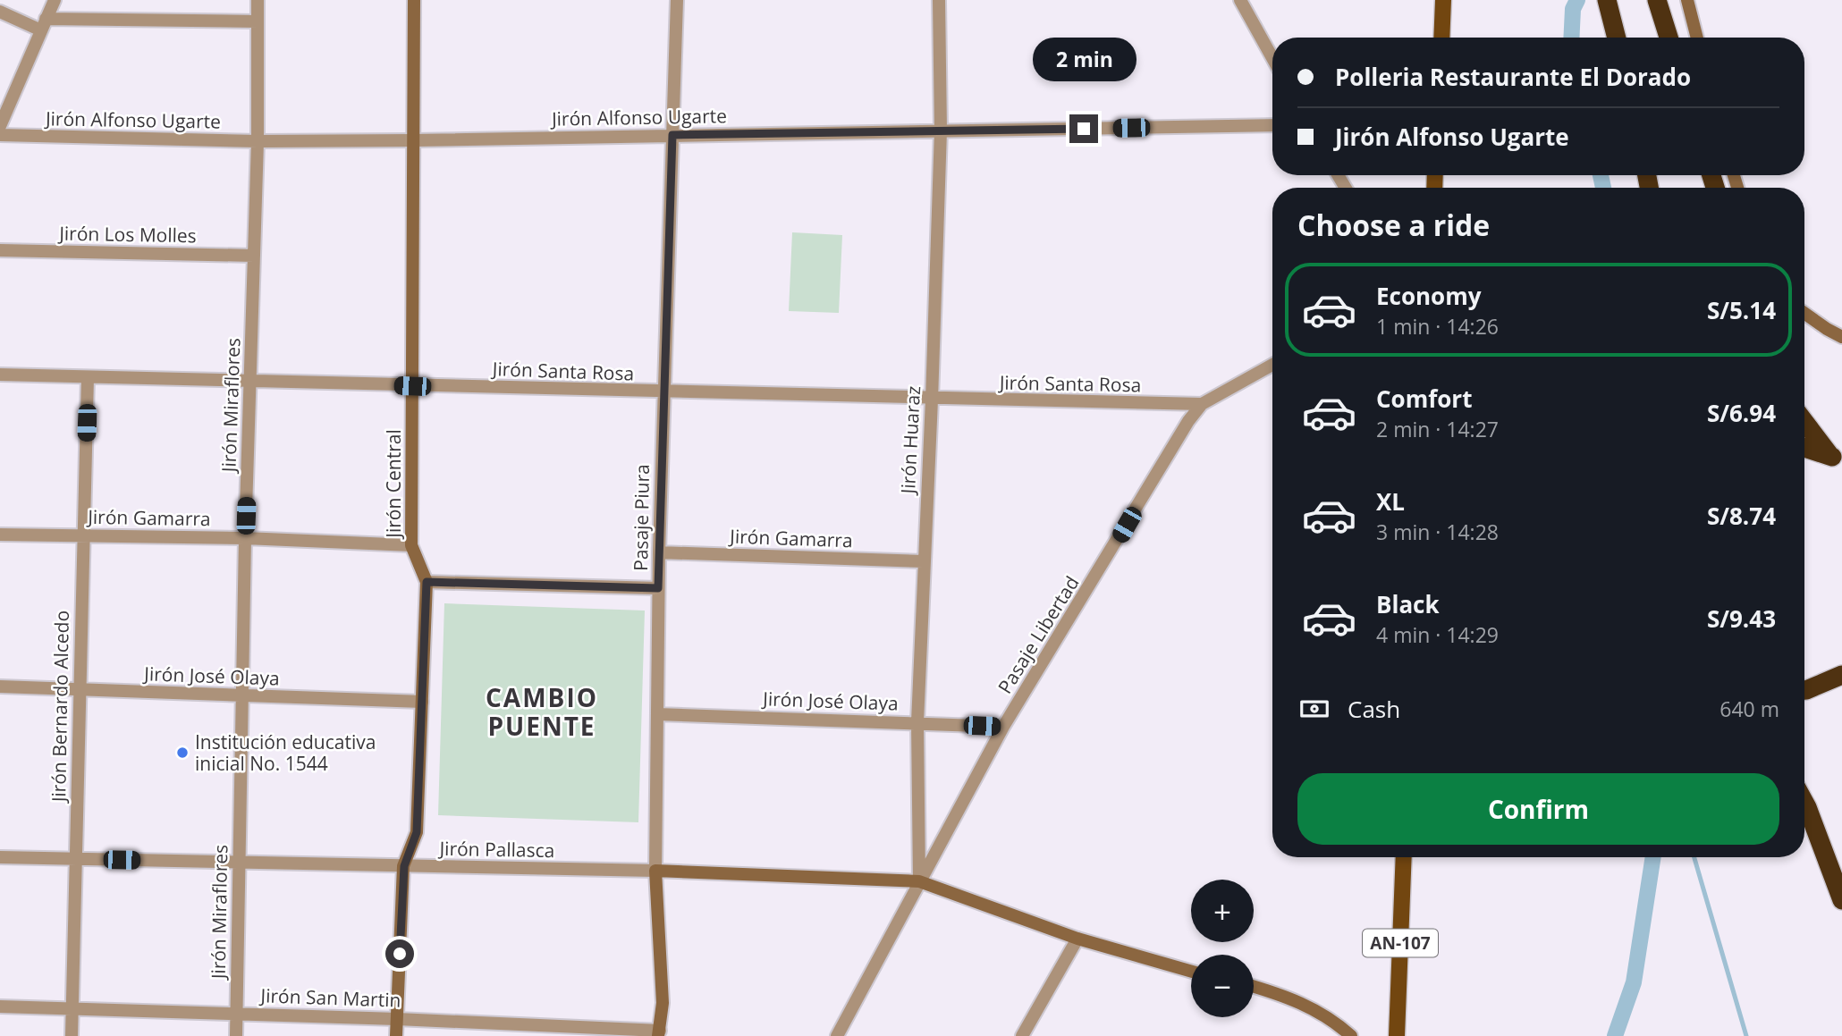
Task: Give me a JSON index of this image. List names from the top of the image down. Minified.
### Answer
{"streets":{"main road":["AN-107"],"street":["Jirón Alfonso Ugarte","Jirón Los Molles","Jirón Santa Rosa","Jirón Miraflores","Jirón Huaraz","Jirón Central","Jirón Gamarra","Pasaje Piura","Pasaje Libertad","Jirón José Olaya","Jirón Bernardo Alcedo","Jirón Pallasca","Jirón San Martin"]},"crossings":[["Jirón Alfonso Ugarte","Jirón Miraflores"],["Jirón Alfonso Ugarte","Jirón Huaraz"],["Jirón Alfonso Ugarte","Jirón Central"],["Jirón Alfonso Ugarte","Pasaje Piura"],["Jirón Los Molles","Jirón Miraflores"],["Jirón Santa Rosa","Jirón Miraflores"],["Jirón Santa Rosa","Jirón Huaraz"],["Jirón Santa Rosa","Jirón Central"],["Jirón Santa Rosa","Pasaje Piura"],["Jirón Santa Rosa","Pasaje Libertad"],["Jirón Santa Rosa","Jirón Bernardo Alcedo"],["Jirón Miraflores","Jirón Gamarra"],["Jirón Miraflores","Jirón José Olaya"],["Jirón Miraflores","Jirón Pallasca"],["Jirón Miraflores","Jirón San Martin"],["Jirón Huaraz","Jirón Gamarra"],["Jirón Huaraz","Pasaje Libertad"],["Jirón Huaraz","Jirón José Olaya"],["Jirón Huaraz","Jirón Pallasca"],["Jirón Central","Jirón Gamarra"],["Jirón Central","Jirón José Olaya"],["Jirón Central","Jirón Pallasca"],["Jirón Central","Jirón San Martin"],["Jirón Gamarra","Pasaje Piura"],["Jirón Gamarra","Jirón Bernardo Alcedo"],["Pasaje Piura","Jirón José Olaya"],["Pasaje Piura","Jirón Pallasca"],["Pasaje Piura","Jirón San Martin"],["Pasaje Libertad","Jirón José Olaya"],["Pasaje Libertad","Jirón Pallasca"],["Jirón José Olaya","Jirón Bernardo Alcedo"],["Jirón Bernardo Alcedo","Jirón Pallasca"],["Jirón Bernardo Alcedo","Jirón San Martin"]],"districts":["CAMBIO PUENTE"],"places":["Institución educativa inicial No. 1544"],"page":{"bubble":"2 min","banner":["Polleria Restaurante El Dorado","Jirón Alfonso Ugarte"],"heading":"Choose a ride","list":[{"name":"Economy","note":"1 min · 14:26","value":"S/5.14"},{"name":"Comfort","note":"2 min · 14:27","value":"S/6.94"},{"name":"XL","note":"3 min · 14:28","value":"S/8.74"},{"name":"Black","note":"4 min · 14:29","value":"S/9.43"}],"pay":["Cash","640 m"],"buttons":"Confirm","map_buttons":["+","−"]}}
